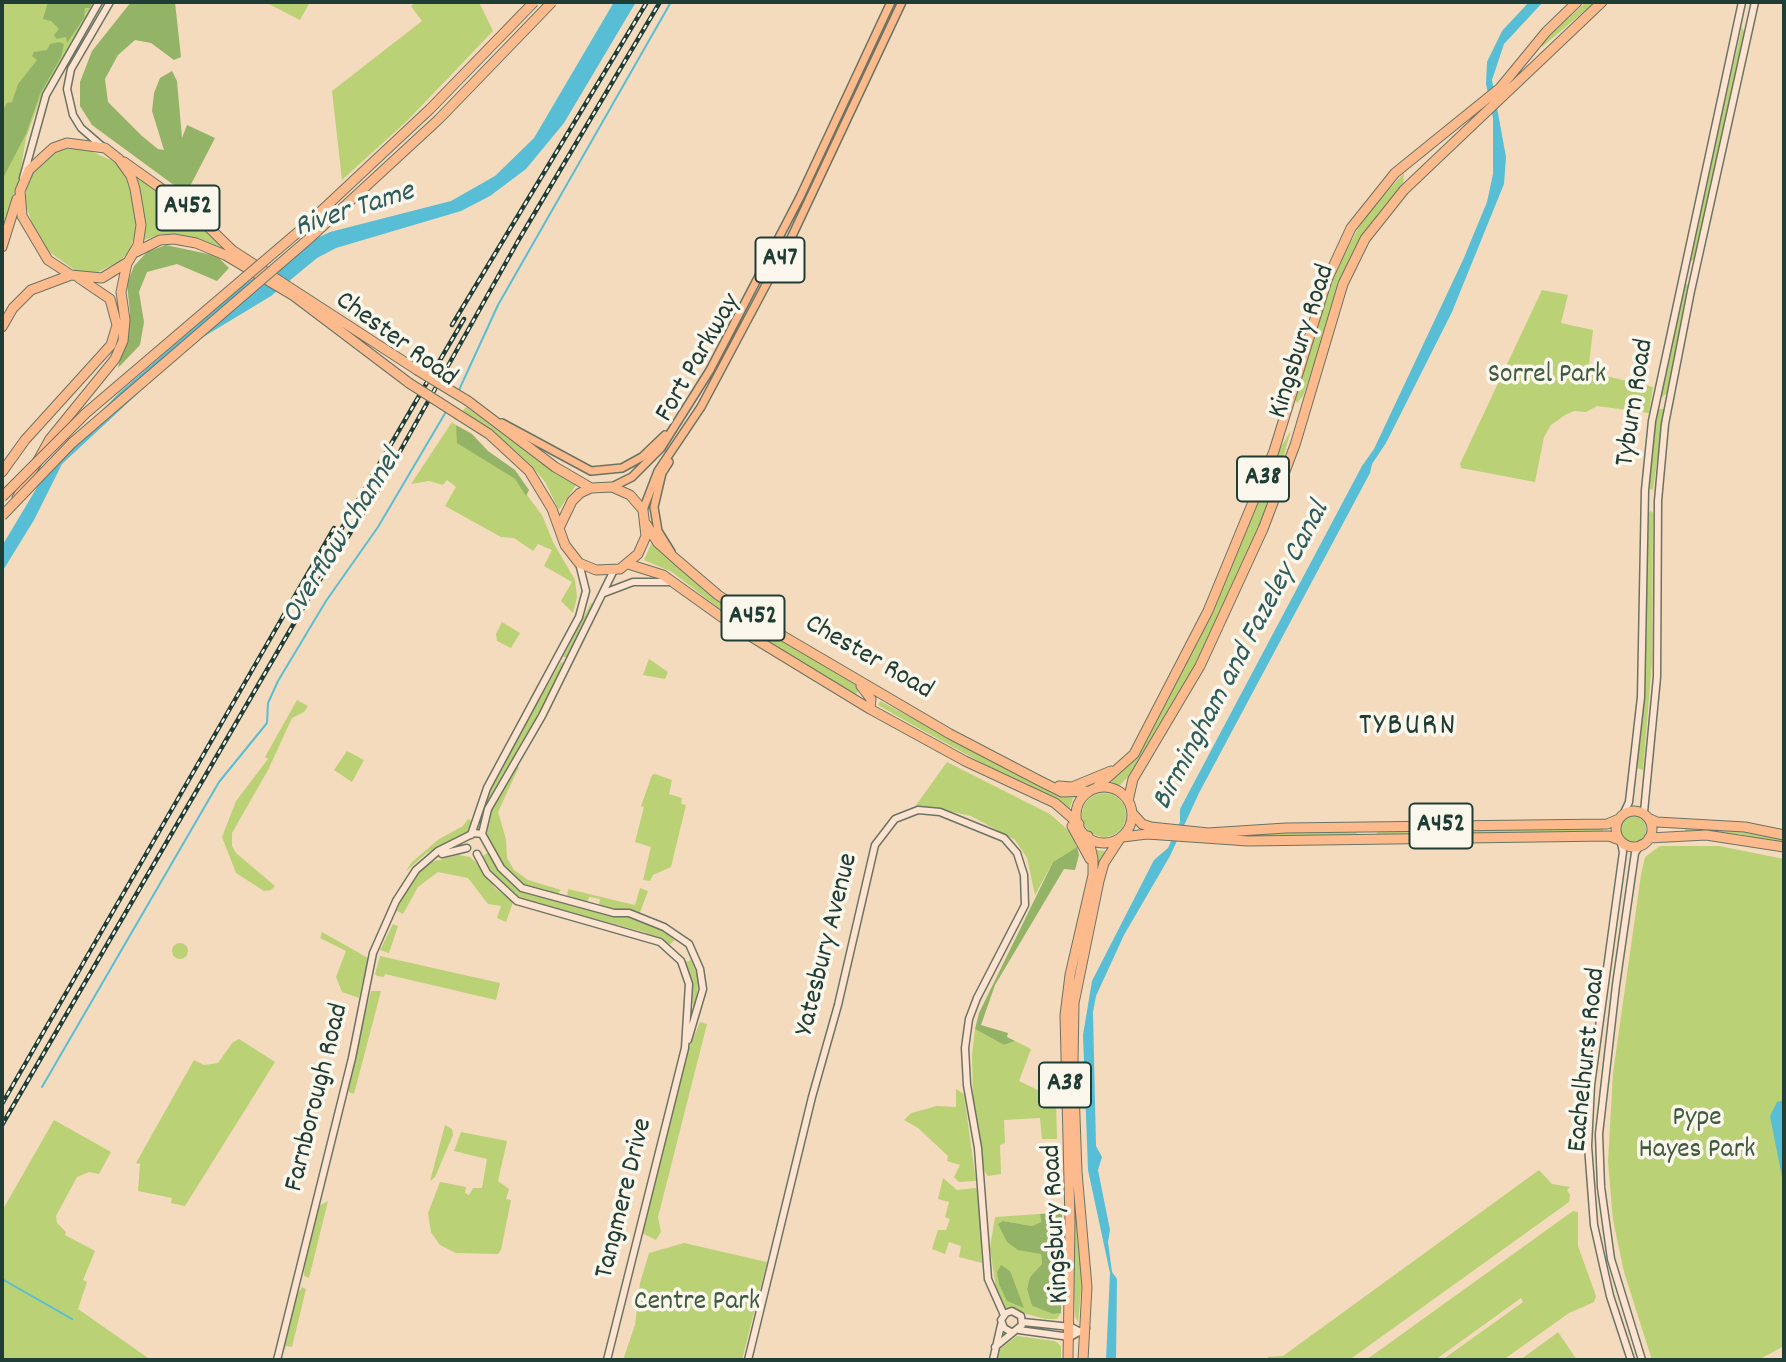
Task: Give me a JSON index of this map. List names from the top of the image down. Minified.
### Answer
{"streets":{"highway":["A452","Chester Road","Kingsbury Road","A38"],"main road":["A47","Fort Parkway"],"street":["Tyburn Road","Yatesbury Avenue","Eachelhurst Road","Farnborough Road","Tangmere Drive"]},"crossings":[["A452","Chester Road"],["A452","Kingsbury Road"],["A452","Tyburn Road"],["A452","A38"],["A452","Eachelhurst Road"],["Chester Road","Kingsbury Road"],["Chester Road","Fort Parkway"],["Chester Road","A38"],["Kingsbury Road","A38"],["Tyburn Road","Eachelhurst Road"]],"districts":["TYBURN"],"water":["River Tame","Overflow Channel","Birmingham and Fazeley Canal"],"parks":["Sorrel Park","Pype Hayes Park","Centre Park"]}
